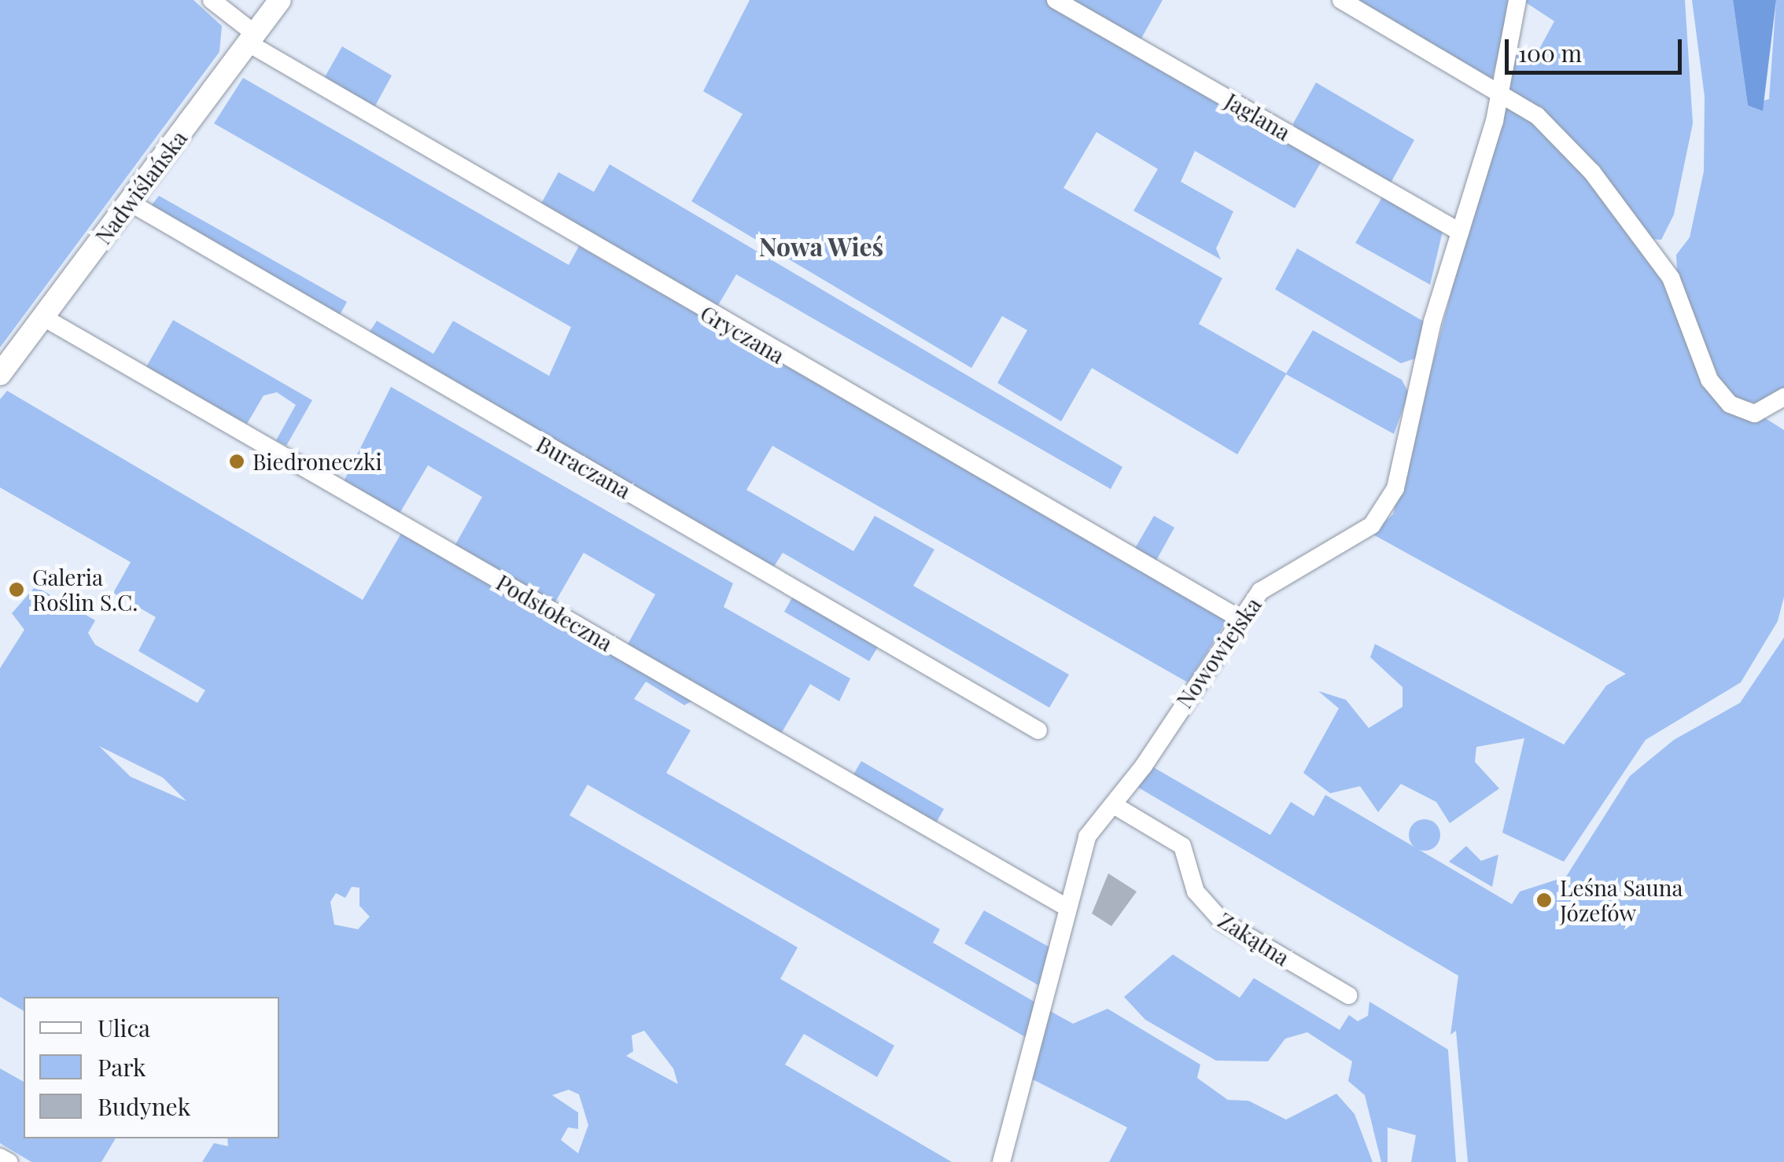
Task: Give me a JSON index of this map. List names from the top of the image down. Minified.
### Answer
{"streets":{"main road":["Nadwiślańska"],"street":["Jaglana","Gryczana","Buraczana","Podstołeczna","Nowowiejska","Zakątna"]},"crossings":[["Jaglana","Nowowiejska"],["Nadwiślańska","Gryczana"],["Nadwiślańska","Buraczana"],["Nadwiślańska","Podstołeczna"],["Gryczana","Nowowiejska"],["Podstołeczna","Nowowiejska"],["Nowowiejska","Zakątna"]],"districts":["Nowa Wieś"],"places":["Biedroneczki","Galeria Roślin S.C.","Leśna Sauna Józefów"],"legend":["Ulica","Park","Budynek"],"scale_bar":"100 m"}
